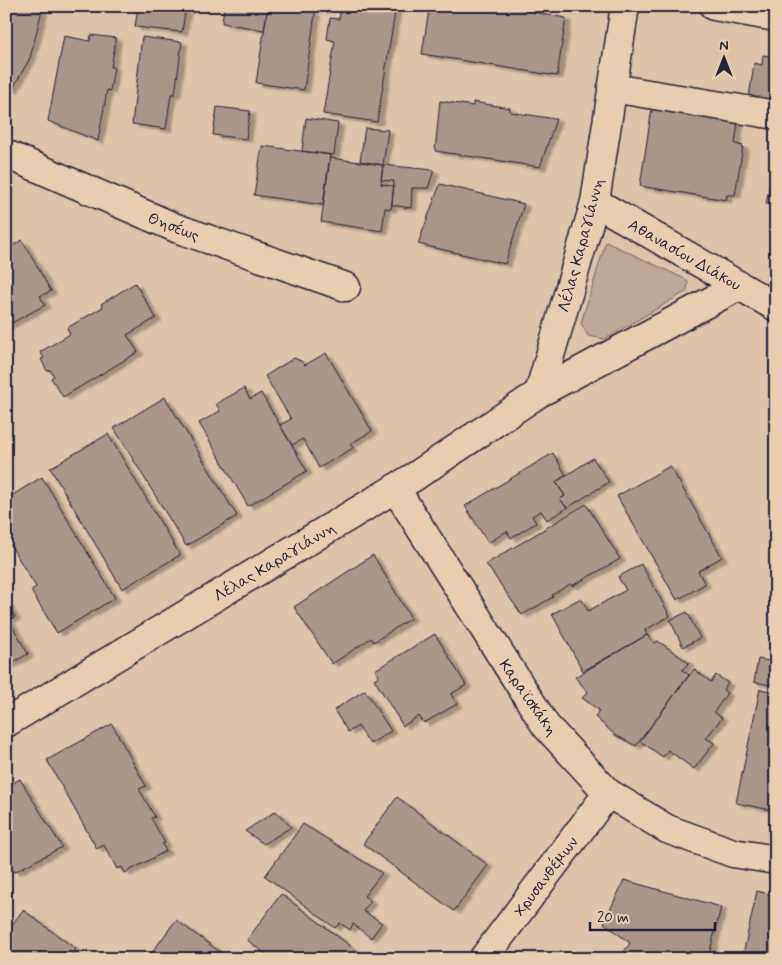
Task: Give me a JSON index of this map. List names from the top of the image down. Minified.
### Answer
{"streets":{"street":["Θησέως","Λέλας Καραγιάννη","Αθανασίου Διάκου","Καραϊσκάκη","Χρυσανθέμων"]},"crossings":[["Λέλας Καραγιάννη","Αθανασίου Διάκου"],["Λέλας Καραγιάννη","Καραϊσκάκη"],["Καραϊσκάκη","Χρυσανθέμων"]],"scale_bar":"20 m","north":"top"}
